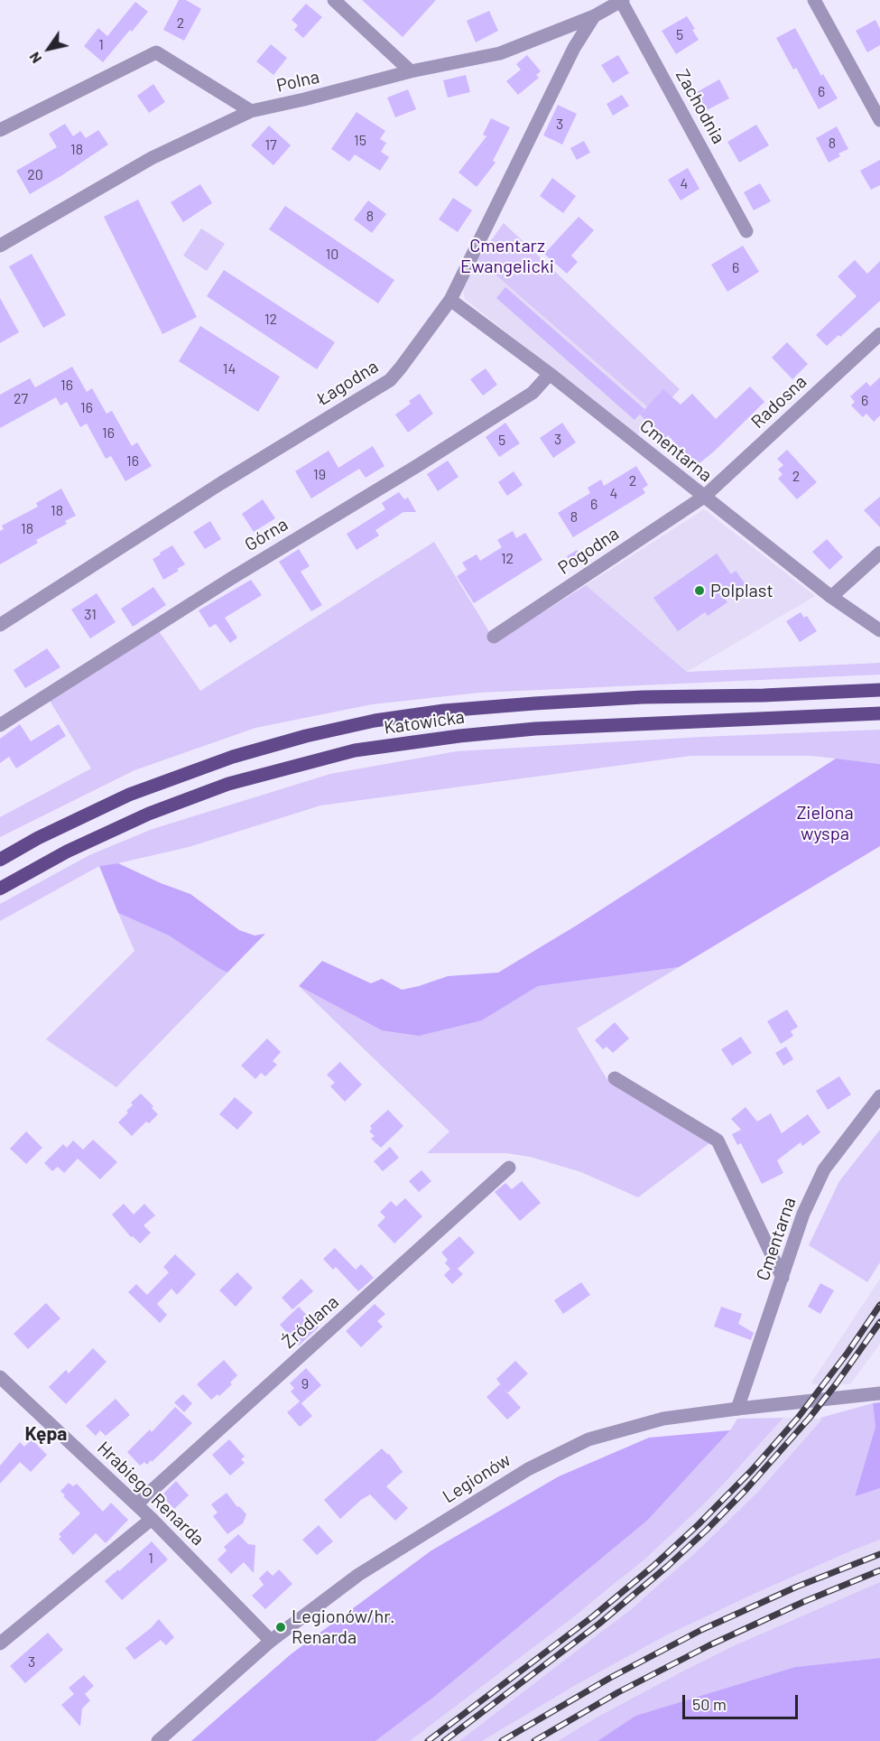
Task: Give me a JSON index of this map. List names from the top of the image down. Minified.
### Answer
{"streets":{"main road":["Katowicka"],"street":["Polna","Zachodnia","Łagodna","Radosna","Cmentarna","Górna","Pogodna","Źródlana","Legionów","Hrabiego Renarda"]},"crossings":[["Polna","Zachodnia"],["Polna","Łagodna"],["Łagodna","Cmentarna"],["Radosna","Cmentarna"],["Radosna","Pogodna"],["Cmentarna","Górna"],["Cmentarna","Pogodna"],["Cmentarna","Legionów"],["Źródlana","Hrabiego Renarda"],["Legionów","Hrabiego Renarda"]],"districts":["Kępa"],"parks":["Cmentarz Ewangelicki","Zielona wyspa"],"places":["Polplast","Legionów/hr. Renarda"],"house_numbers":["2","5","1","6","3","15","8","17","18","20","4","8","10","6","12","14","16","27","6","16","16","3","5","16","19","2","2","4","6","18","8","18","12","31","9","1","3"],"scale_bar":"50 m","north":"bottom left"}
